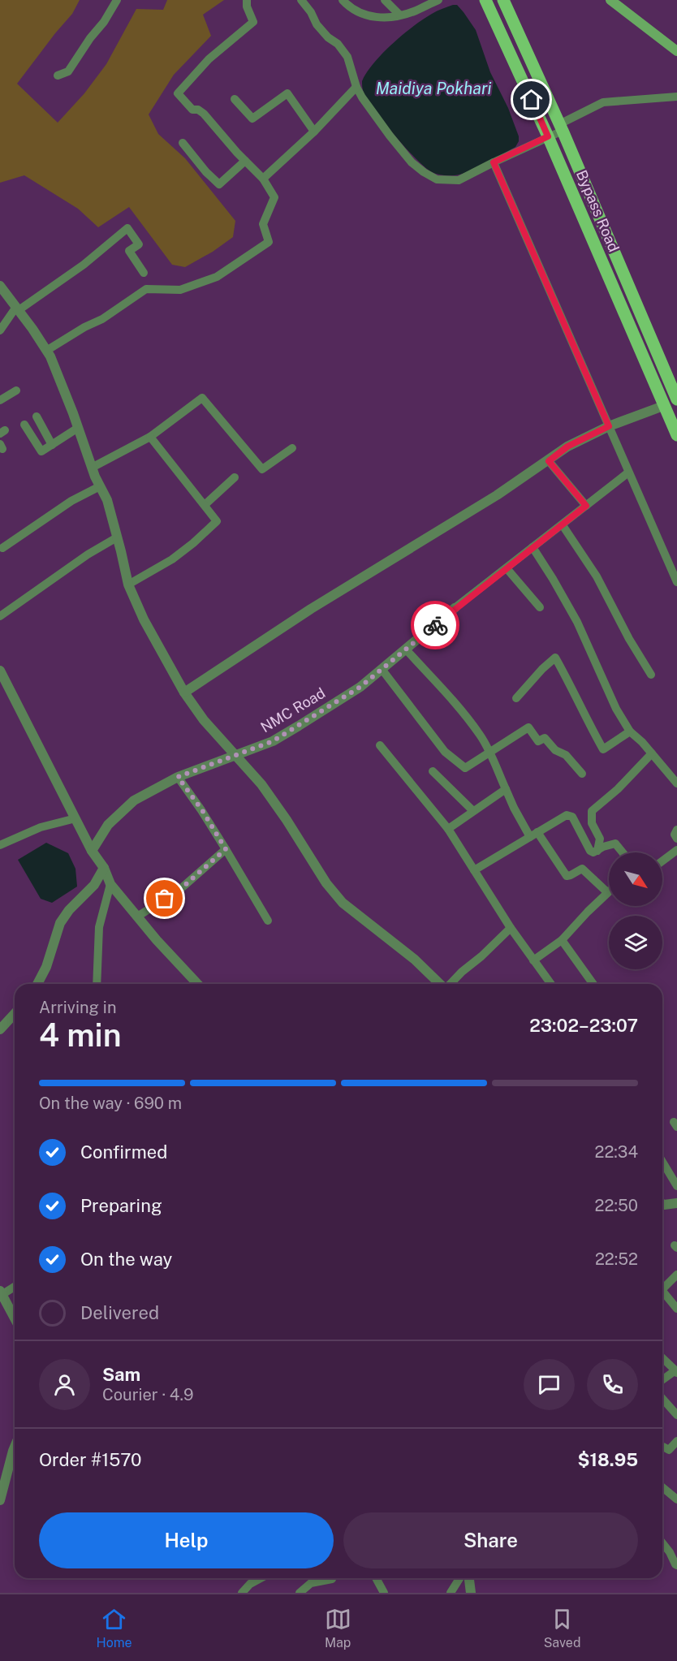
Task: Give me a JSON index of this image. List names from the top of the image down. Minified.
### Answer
{"streets":{"main road":["Bypass Road"],"street":["NMC Road"]},"water":["Maidiya Pokhari"],"north":"bottom right","page":{"heading":["4 min","Arriving in","23:02–23:07"],"panel":["Sam","Courier · 4.9","Order #1570","$18.95"],"bar":"On the way · 690 m","list":[["Confirmed","22:34"],["Preparing","22:50"],["On the way","22:52"],"Delivered"],"buttons":["Help","Share"],"tabs":["Home","Map","Saved"]}}
